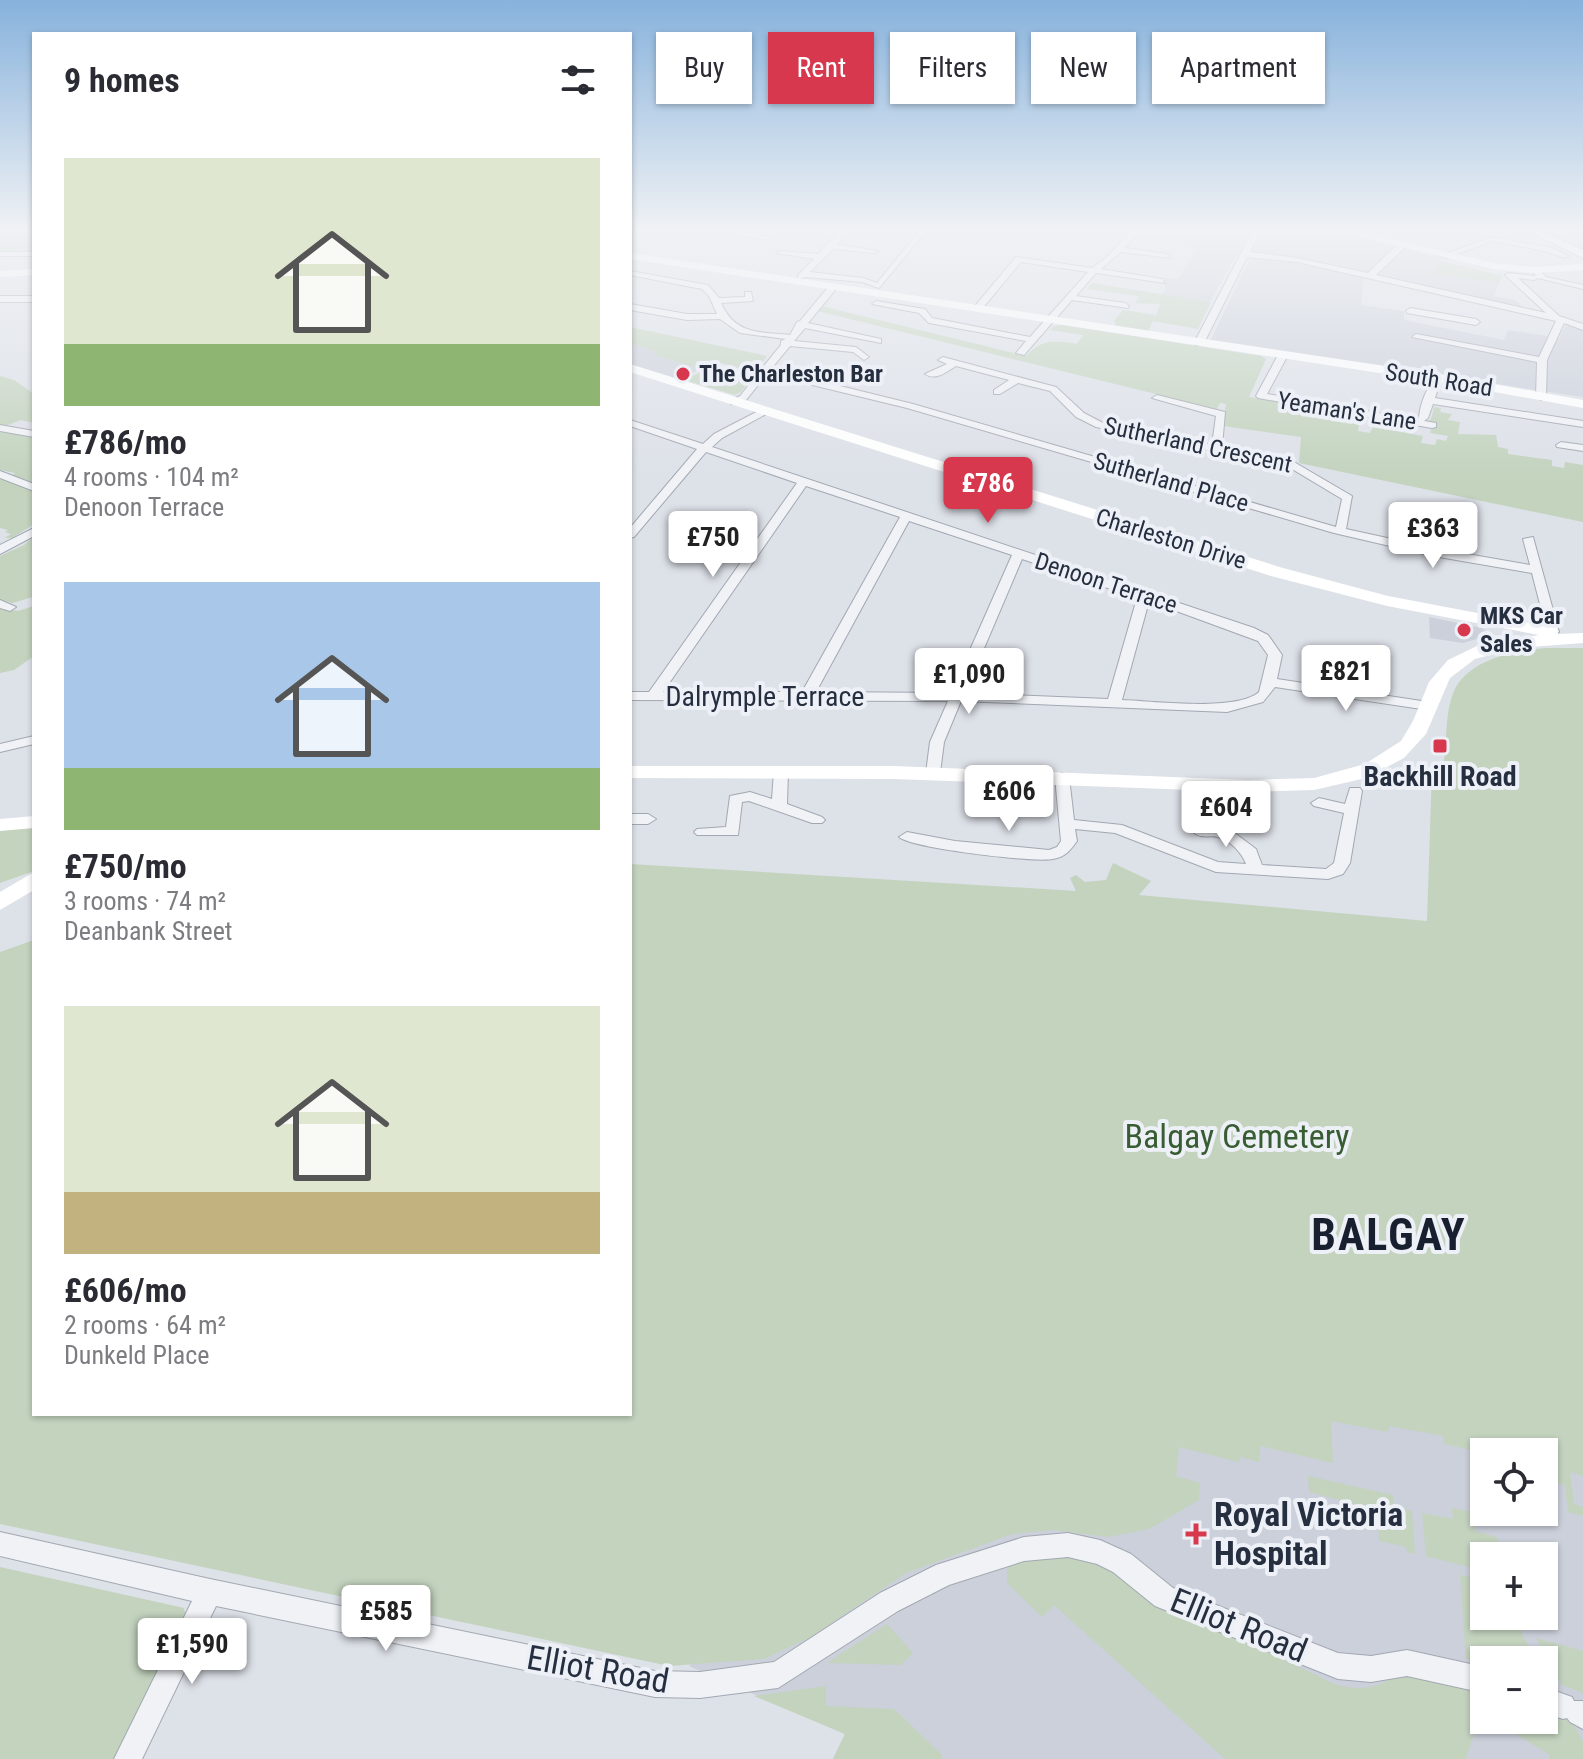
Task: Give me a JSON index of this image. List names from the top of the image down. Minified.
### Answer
{"streets":{"street":["South Road","Yeaman's Lane","Sutherland Crescent","Sutherland Place","Charleston Drive","Denoon Terrace","Dalrymple Terrace","Elliot Road"]},"crossings":[["South Road","Yeaman's Lane"],["Sutherland Crescent","Sutherland Place"],["Denoon Terrace","Dalrymple Terrace"]],"districts":["BALGAY"],"parks":["Balgay Cemetery"],"places":{"other":["The Charleston Bar","MKS Car Sales"],"transit":["Backhill Road"],"health":["Royal Victoria Hospital"]},"page":{"chip":["Buy","Rent","Filters","New","Apartment"],"heading":"9 homes","list":[{"name":"£786/mo","note":"4 rooms · 104 m² · Denoon Terrace"},{"name":"£750/mo","note":"3 rooms · 74 m² · Deanbank Street"},{"name":"£606/mo","note":"2 rooms · 64 m² · Dunkeld Place"}],"price":["£786","£363","£750","£821","£1,090","£606","£604","£585","£1,590"],"map_buttons":["+","−"]}}
